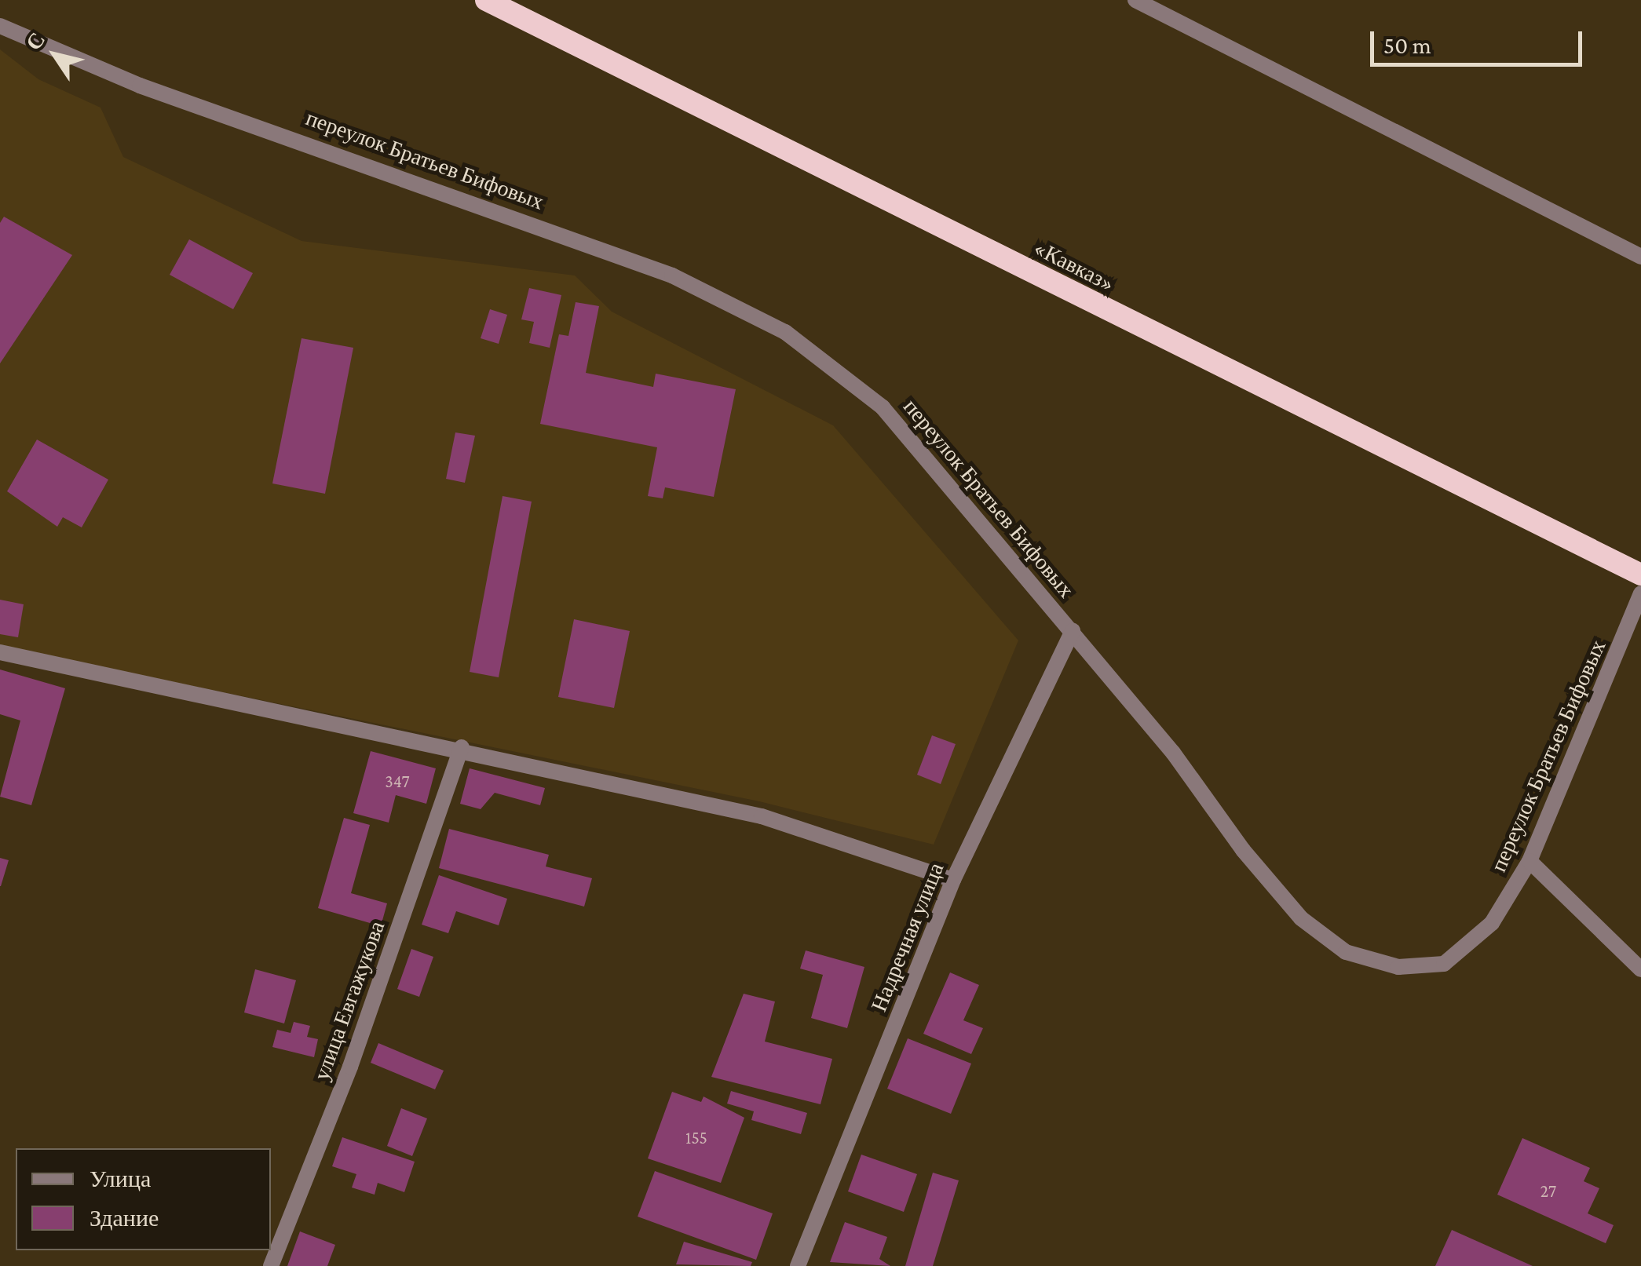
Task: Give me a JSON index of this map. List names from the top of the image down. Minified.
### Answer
{"streets":{"highway":["«Кавказ»"],"street":["переулок Братьев Бифовых","Надречная улица","улица Евгажукова"]},"crossings":[["переулок Братьев Бифовых","Надречная улица"]],"house_numbers":["347","155","27"],"legend":["Улица","Здание"],"scale_bar":"50 m","north":"top left"}
